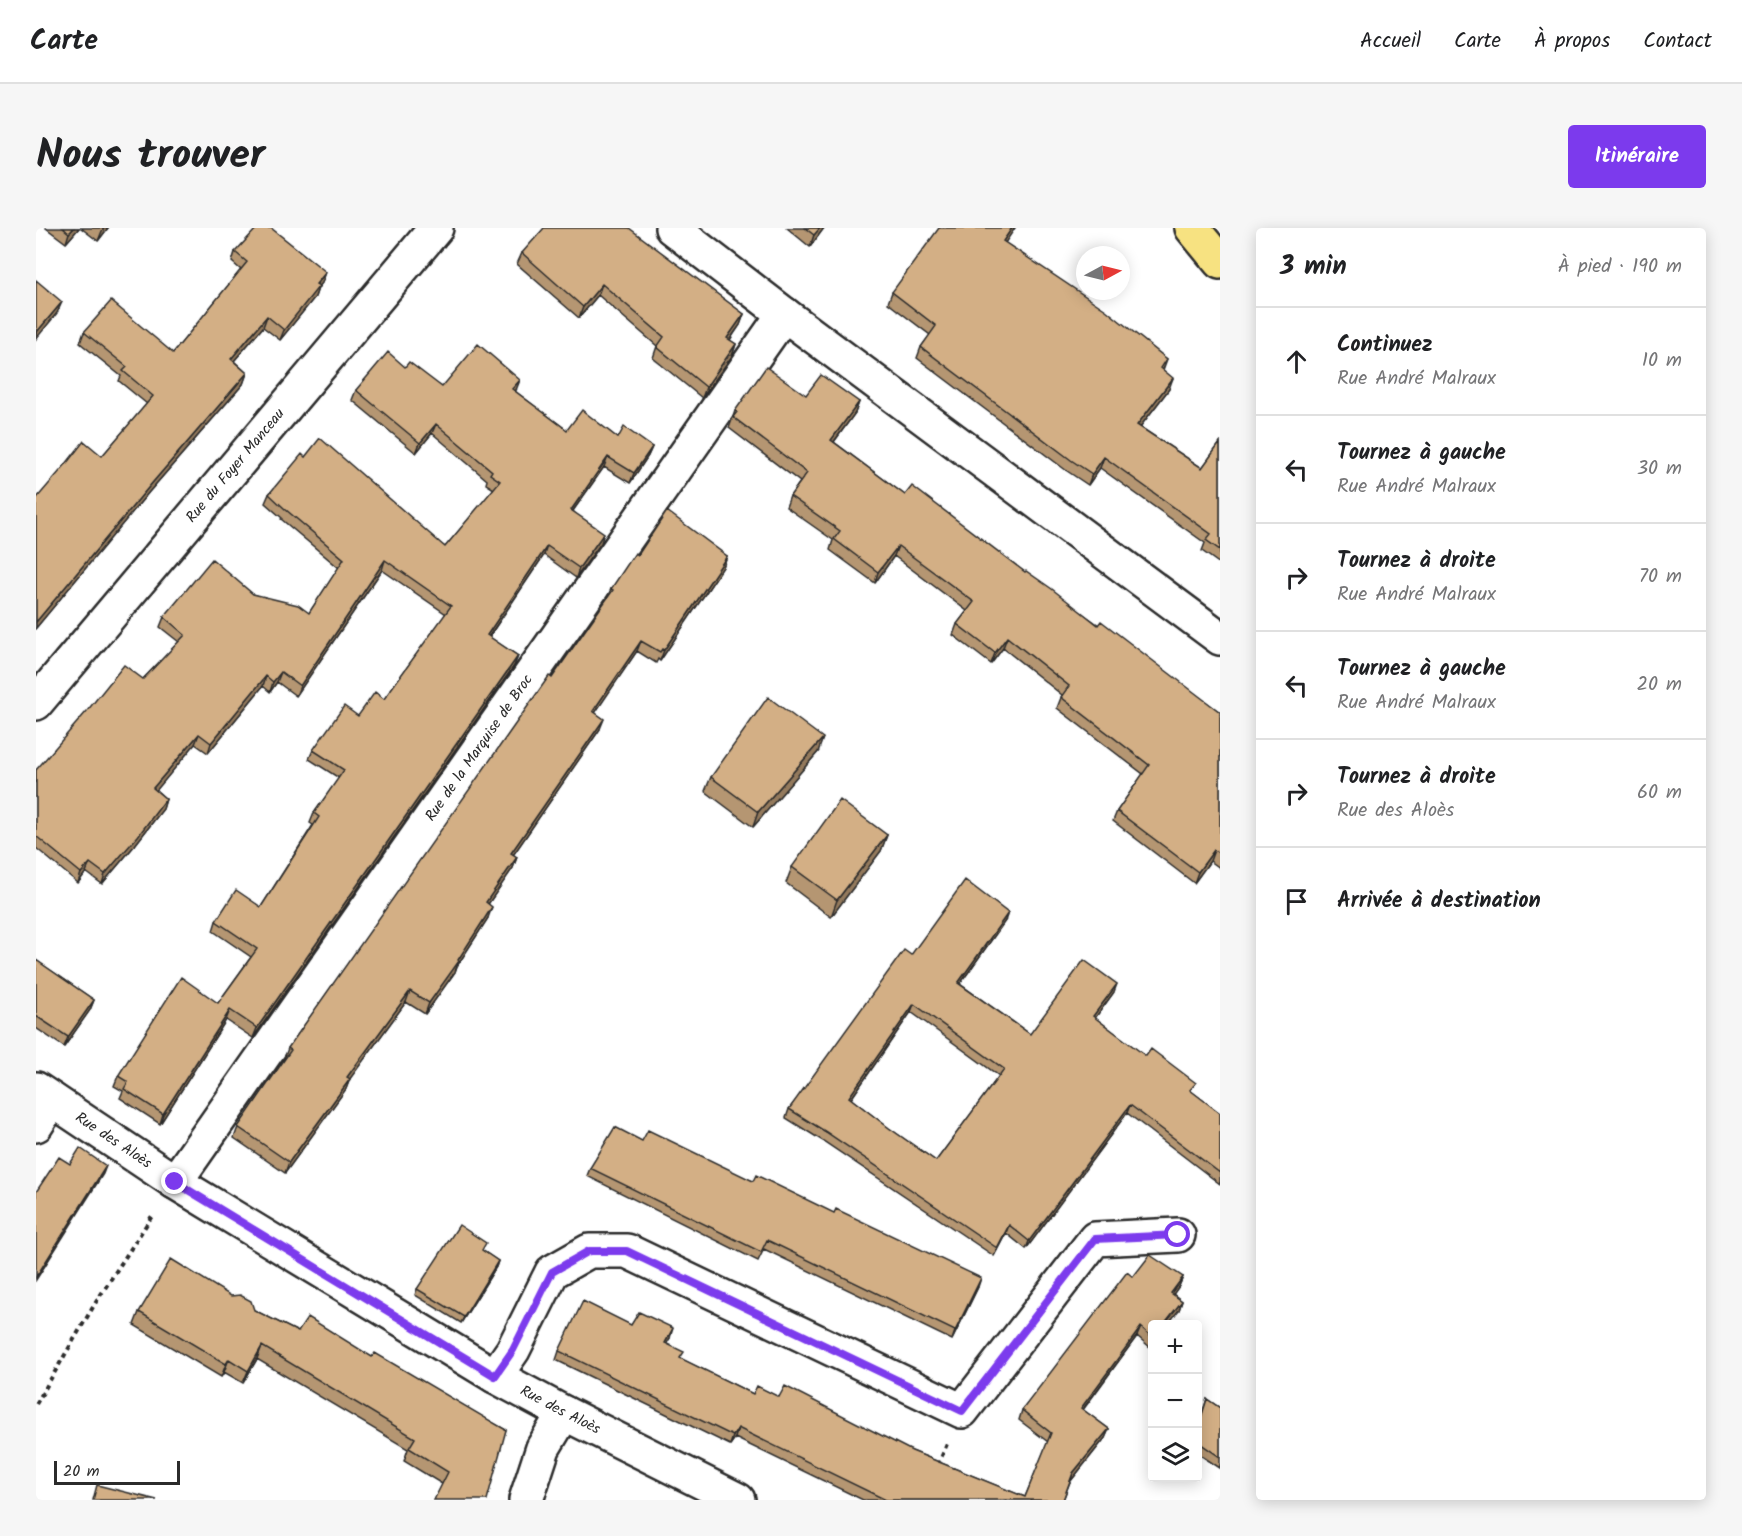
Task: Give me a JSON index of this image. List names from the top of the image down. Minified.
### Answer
{"streets":{"street":["Rue du Foyer Manceau","Rue de la Marquise de Broc","Rue des Aloès"]},"crossings":[["Rue de la Marquise de Broc","Rue des Aloès"]],"scale_bar":"20 m","north":"right","page":{"header":"Carte","nav":["Accueil","Carte","À propos","Contact"],"title":"Nous trouver","buttons":"Itinéraire","heading":["3 min","À pied · 190 m"],"list":[["Continuez","Rue André Malraux","10 m"],["Tournez à gauche","Rue André Malraux","30 m"],["Tournez à droite","Rue André Malraux","70 m"],["Tournez à gauche","Rue André Malraux","20 m"],["Tournez à droite","Rue des Aloès","60 m"],"Arrivée à destination"],"map_buttons":["+","−"],"scale":"20 m"}}
